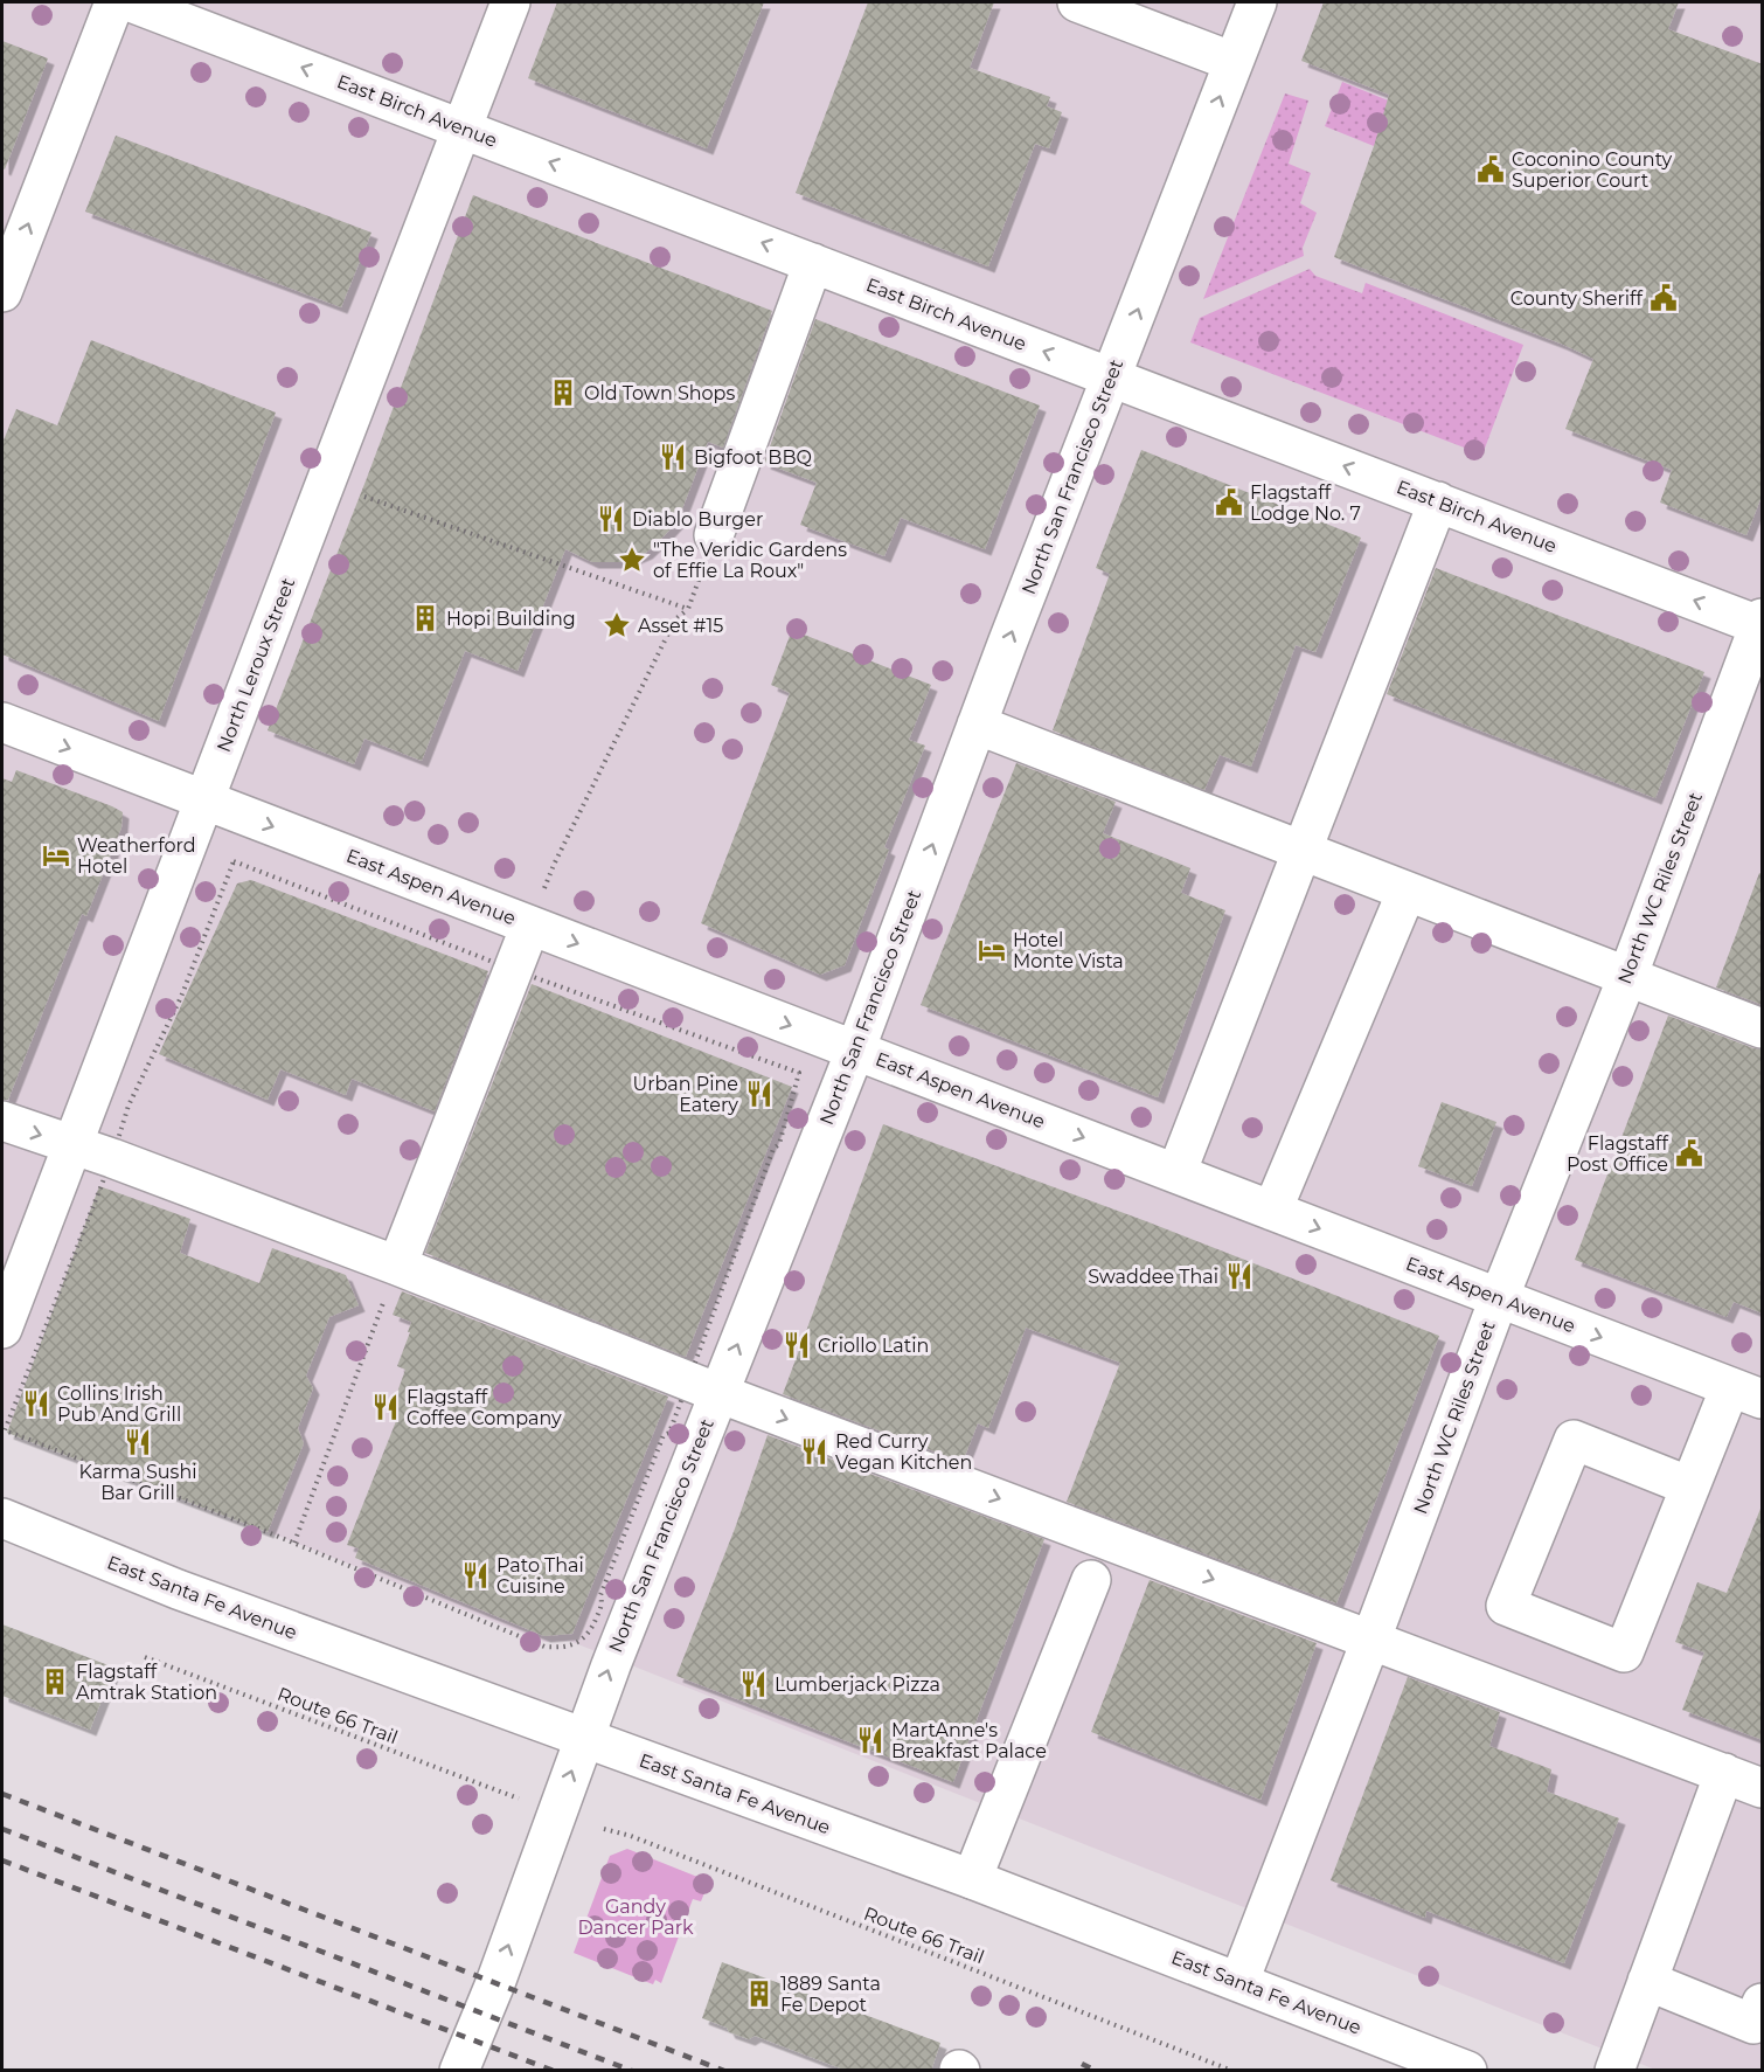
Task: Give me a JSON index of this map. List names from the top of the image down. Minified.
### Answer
{"streets":{"street":["East Birch Avenue","North San Francisco Street","North Leroux Street","East Aspen Avenue","North WC Riles Street","East Santa Fe Avenue"],"path":["Route 66 Trail"]},"crossings":[["East Birch Avenue","North San Francisco Street"],["East Birch Avenue","North Leroux Street"],["East Birch Avenue","North WC Riles Street"],["North San Francisco Street","East Aspen Avenue"],["North San Francisco Street","East Santa Fe Avenue"],["North Leroux Street","East Aspen Avenue"],["East Aspen Avenue","North WC Riles Street"],["North WC Riles Street","East Santa Fe Avenue"]],"one_way":["East Birch Avenue"],"parks":["Gandy Dancer Park"],"places":{"public building":["Coconino County Superior Court","County Sheriff","Flagstaff Lodge No. 7","Flagstaff Post Office"],"building":["Old Town Shops","Hopi Building","Flagstaff Amtrak Station","1889 Santa Fe Depot"],"restaurant":["Bigfoot BBQ","Diablo Burger","Urban Pine Eatery","Swaddee Thai","Criollo Latin","Collins Irish Pub And Grill","Flagstaff Coffee Company","Karma Sushi Bar Grill","Red Curry Vegan Kitchen","Pato Thai Cuisine","Lumberjack Pizza","MartAnne's Breakfast Palace"],"place":["\"The Veridic Gardens of Effie La Roux\"","Asset #15"],"hotel":["Weatherford Hotel","Hotel Monte Vista"]}}
